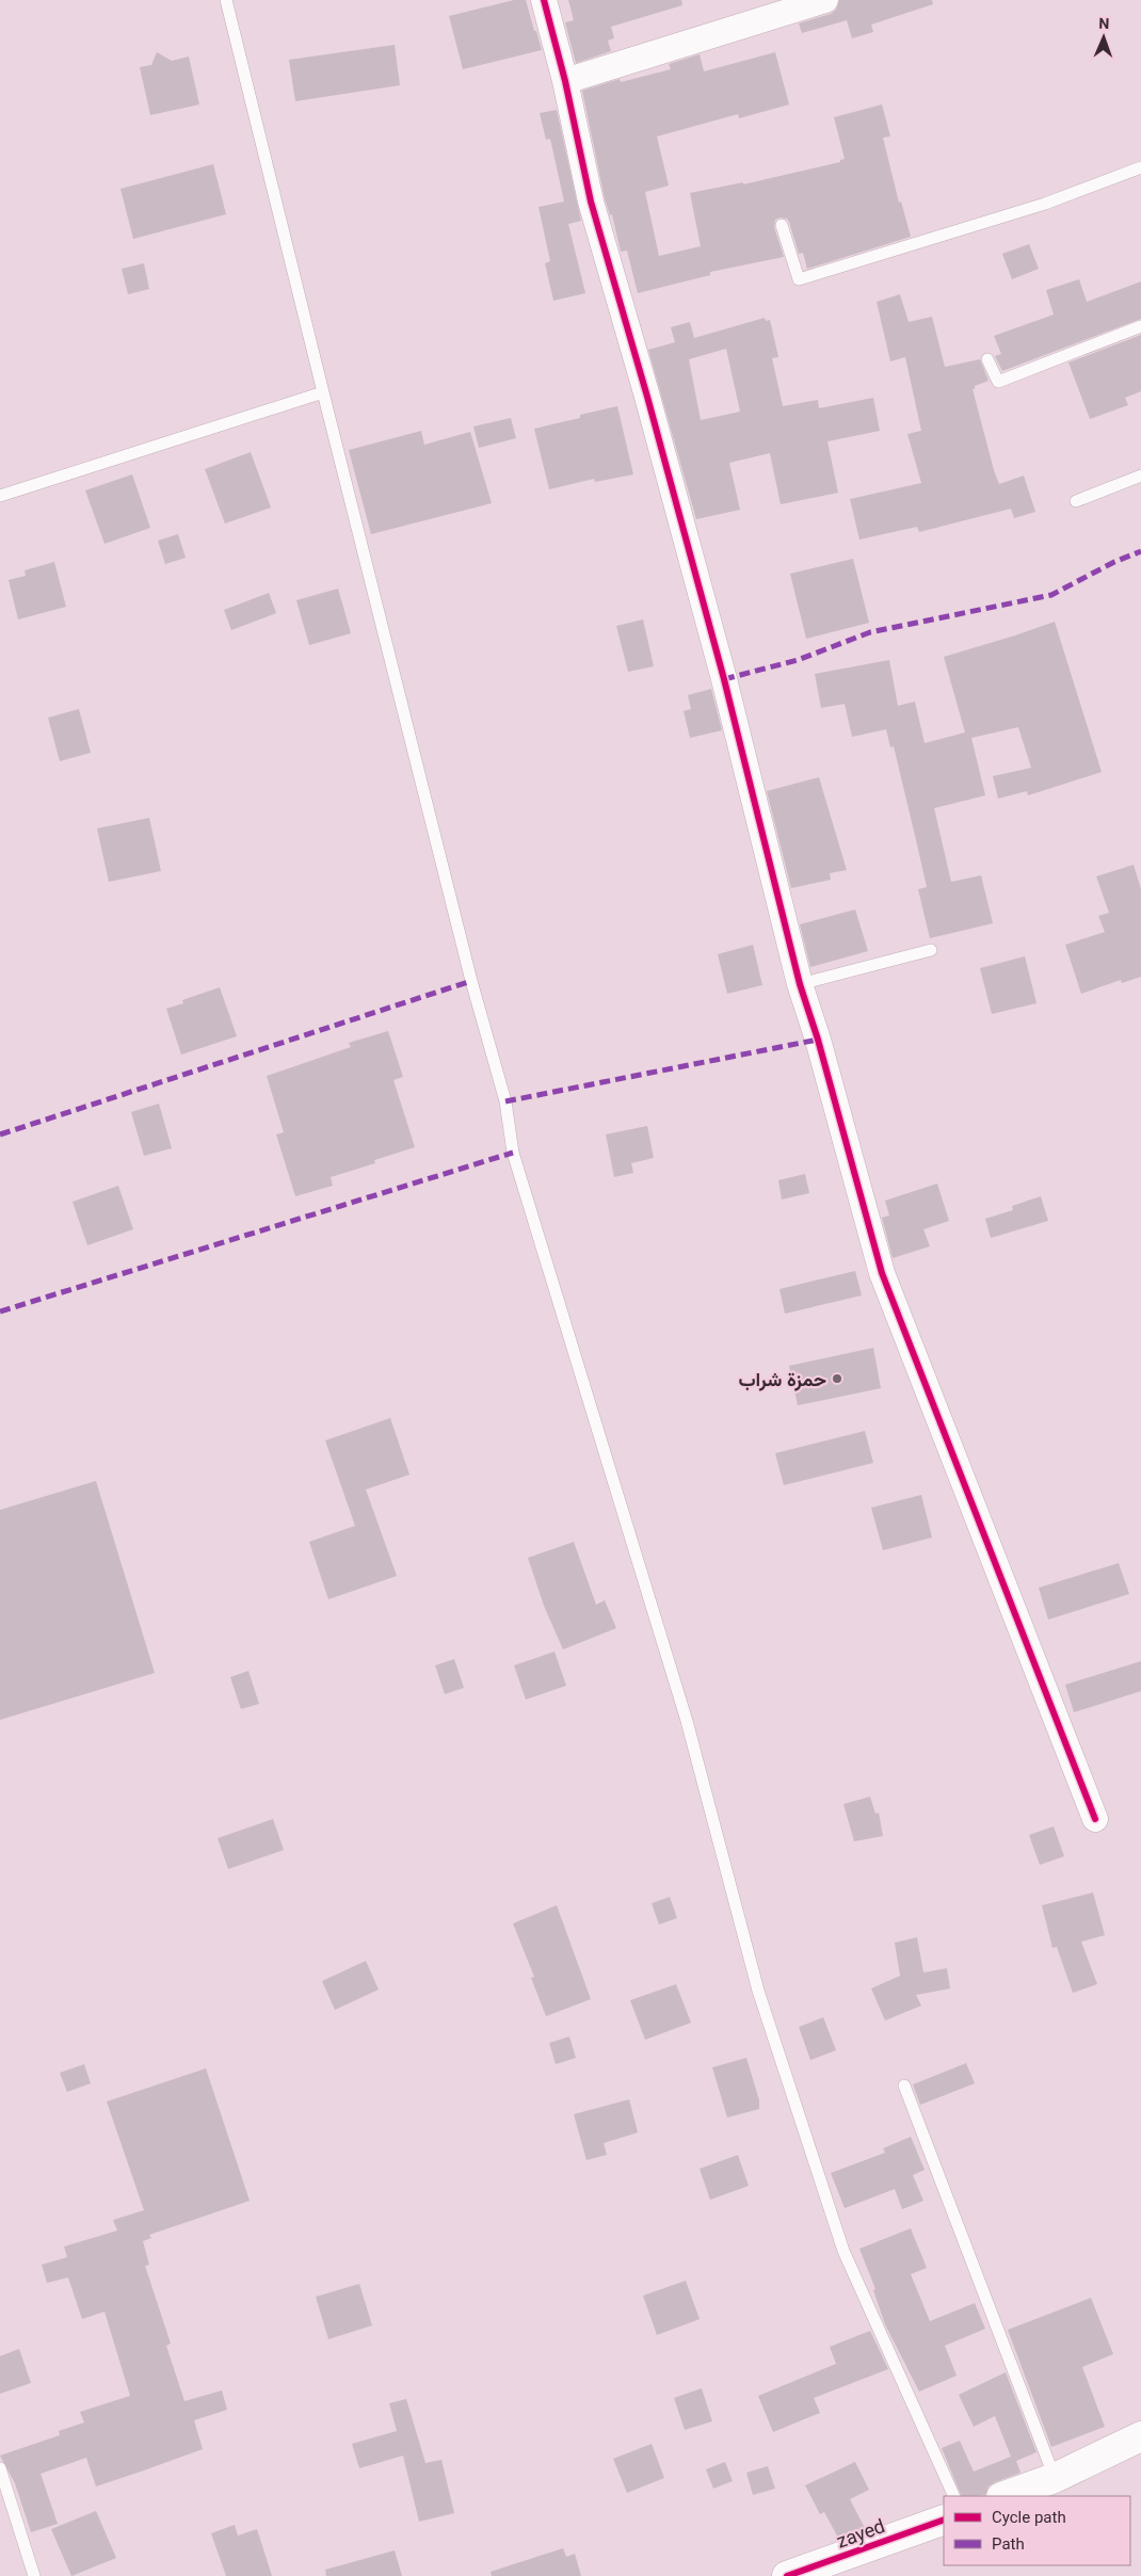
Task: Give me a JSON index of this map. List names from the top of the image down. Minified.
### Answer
{"streets":{"street":["zayed"]},"places":["حمزة شراب"],"legend":["Cycle path","Path"],"north":"top"}
